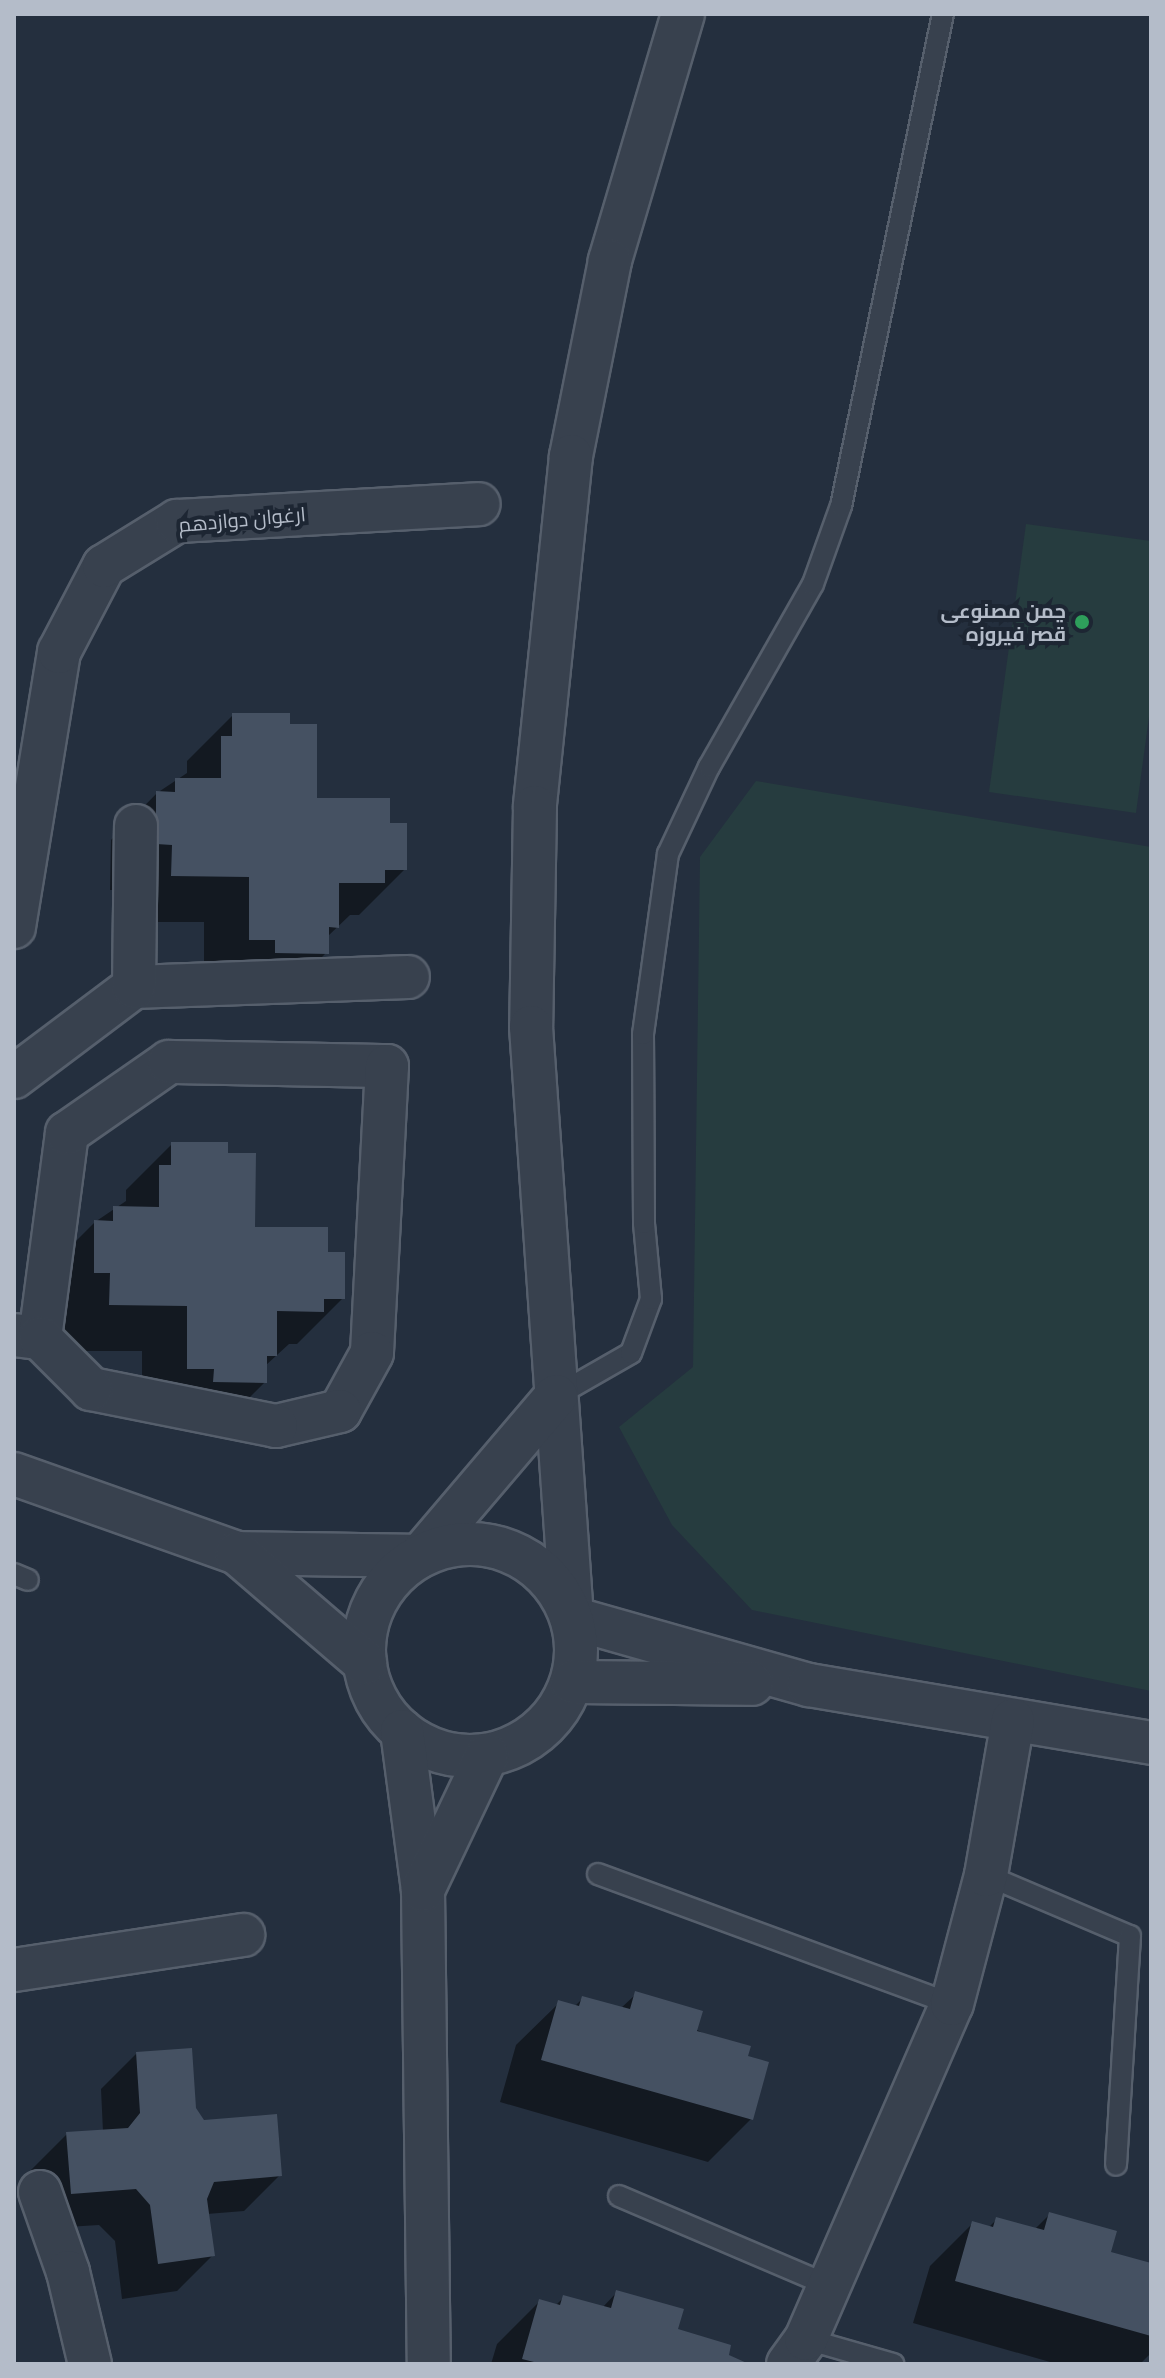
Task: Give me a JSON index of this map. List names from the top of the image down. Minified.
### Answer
{"streets":{"street":["ارغوان دوازدهم"]},"places":["چمن مصنوعی قصر فیروزه"]}
